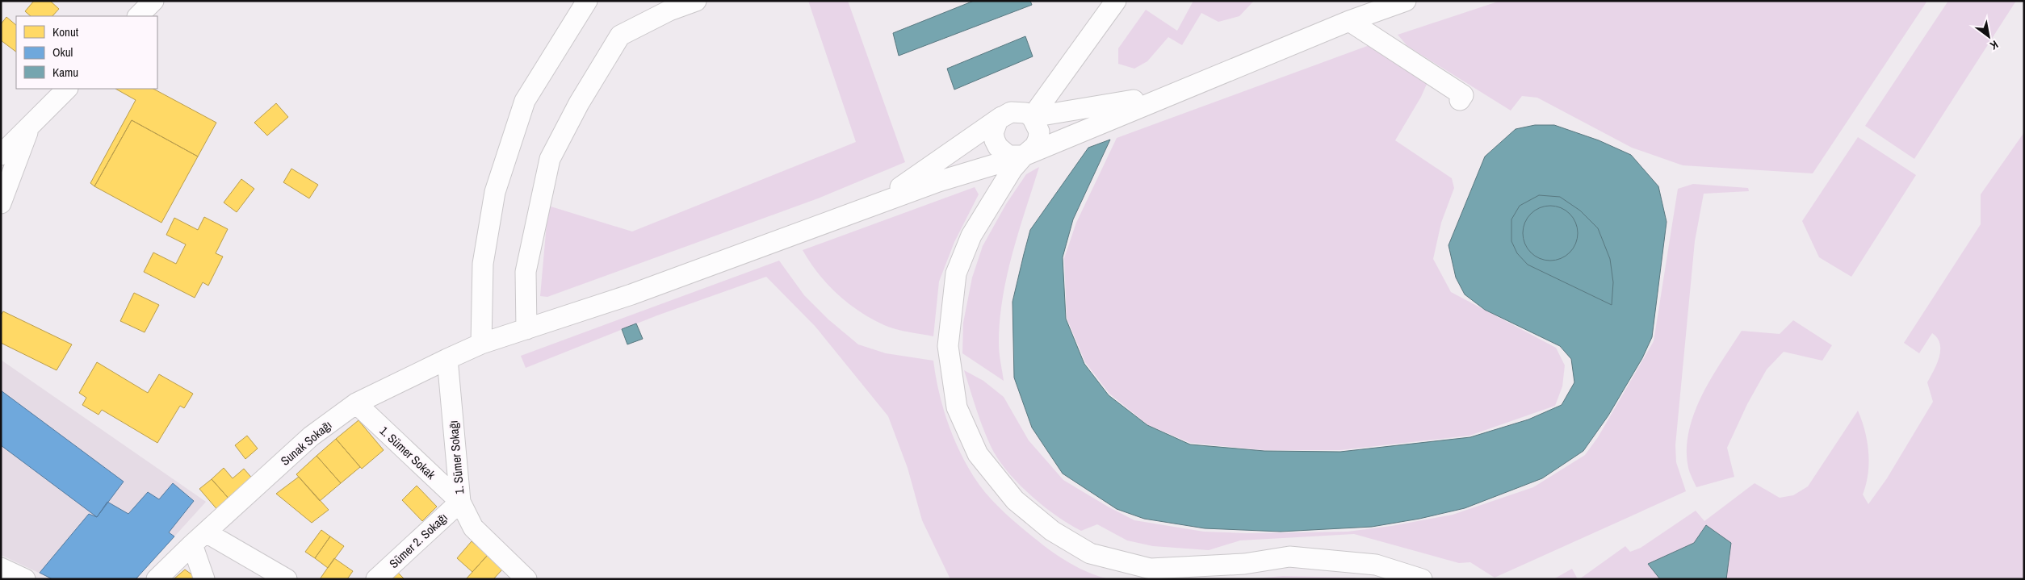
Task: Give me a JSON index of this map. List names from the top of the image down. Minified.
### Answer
{"streets":{"street":["Sunak Sokağı","1. Sümer Sokak","1. Sümer Sokağı","Sümer 2. Sokağı"]},"crossings":[["Sunak Sokağı","1. Sümer Sokak"],["Sunak Sokağı","1. Sümer Sokağı"],["1. Sümer Sokak","1. Sümer Sokağı"],["1. Sümer Sokak","Sümer 2. Sokağı"],["1. Sümer Sokağı","Sümer 2. Sokağı"]],"legend":["Konut","Okul","Kamu"],"north":"bottom right"}
